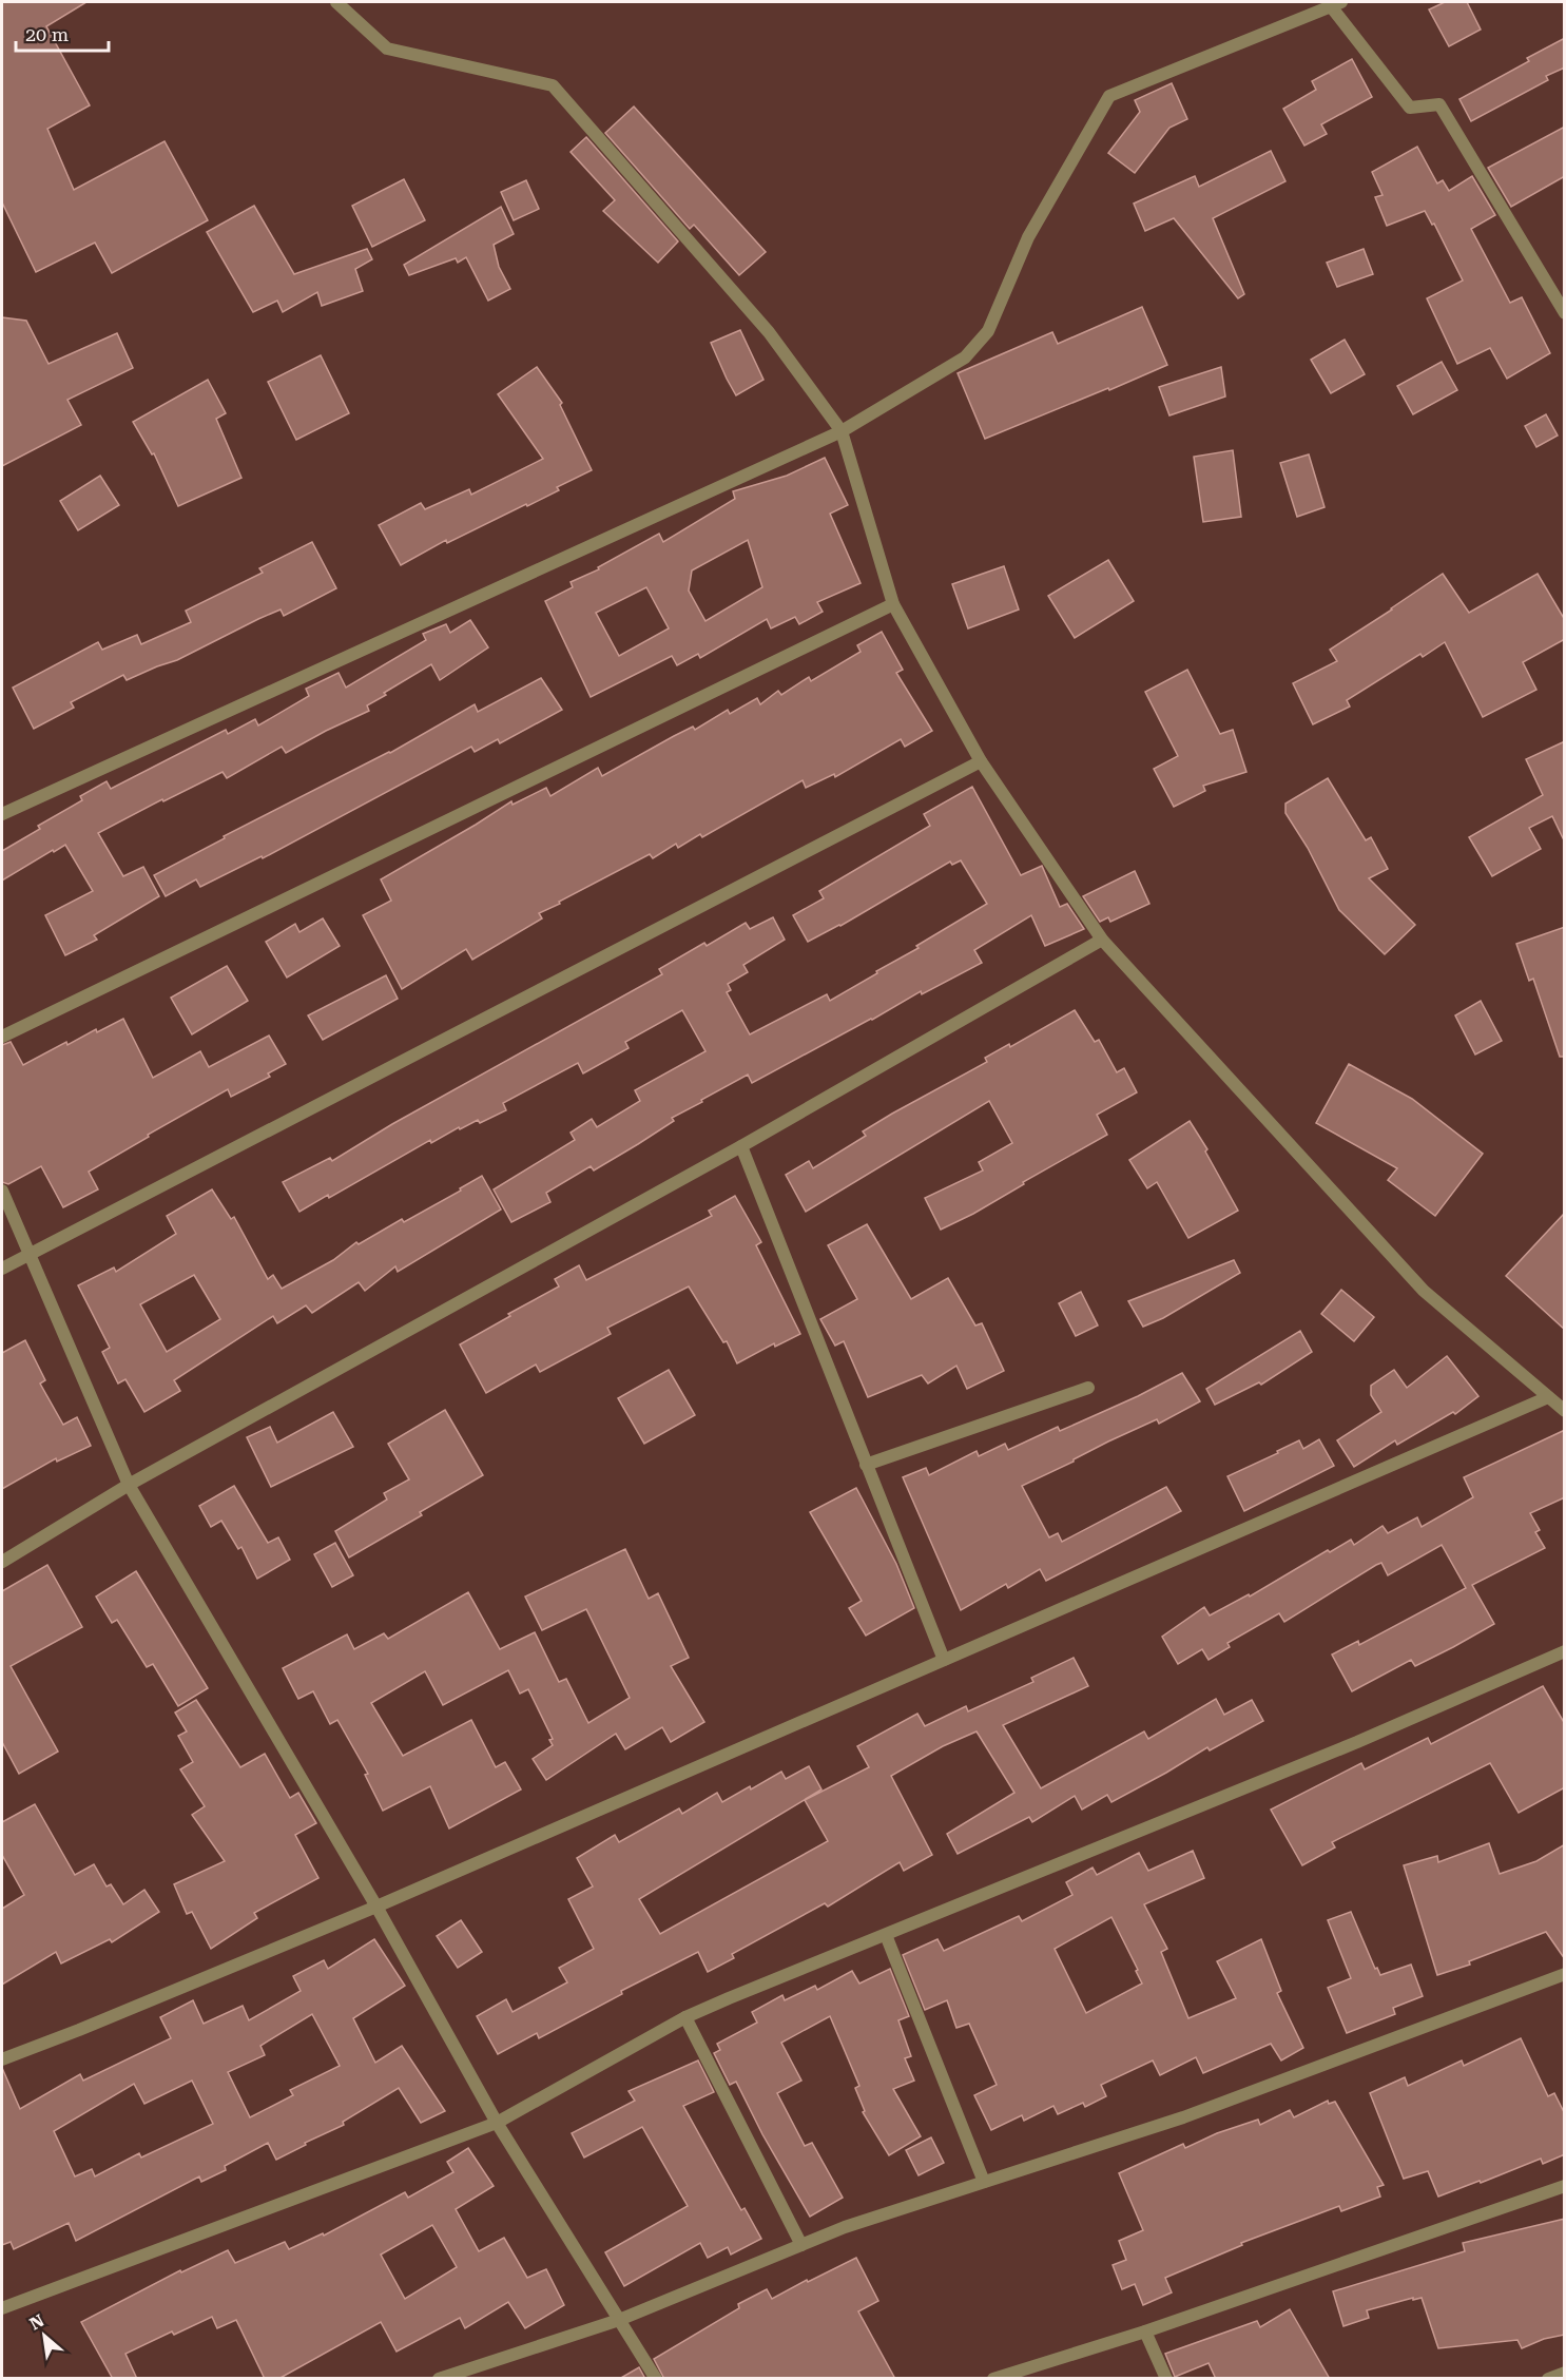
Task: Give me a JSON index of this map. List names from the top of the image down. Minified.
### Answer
{"scale_bar":"20 m","north":"top left"}
